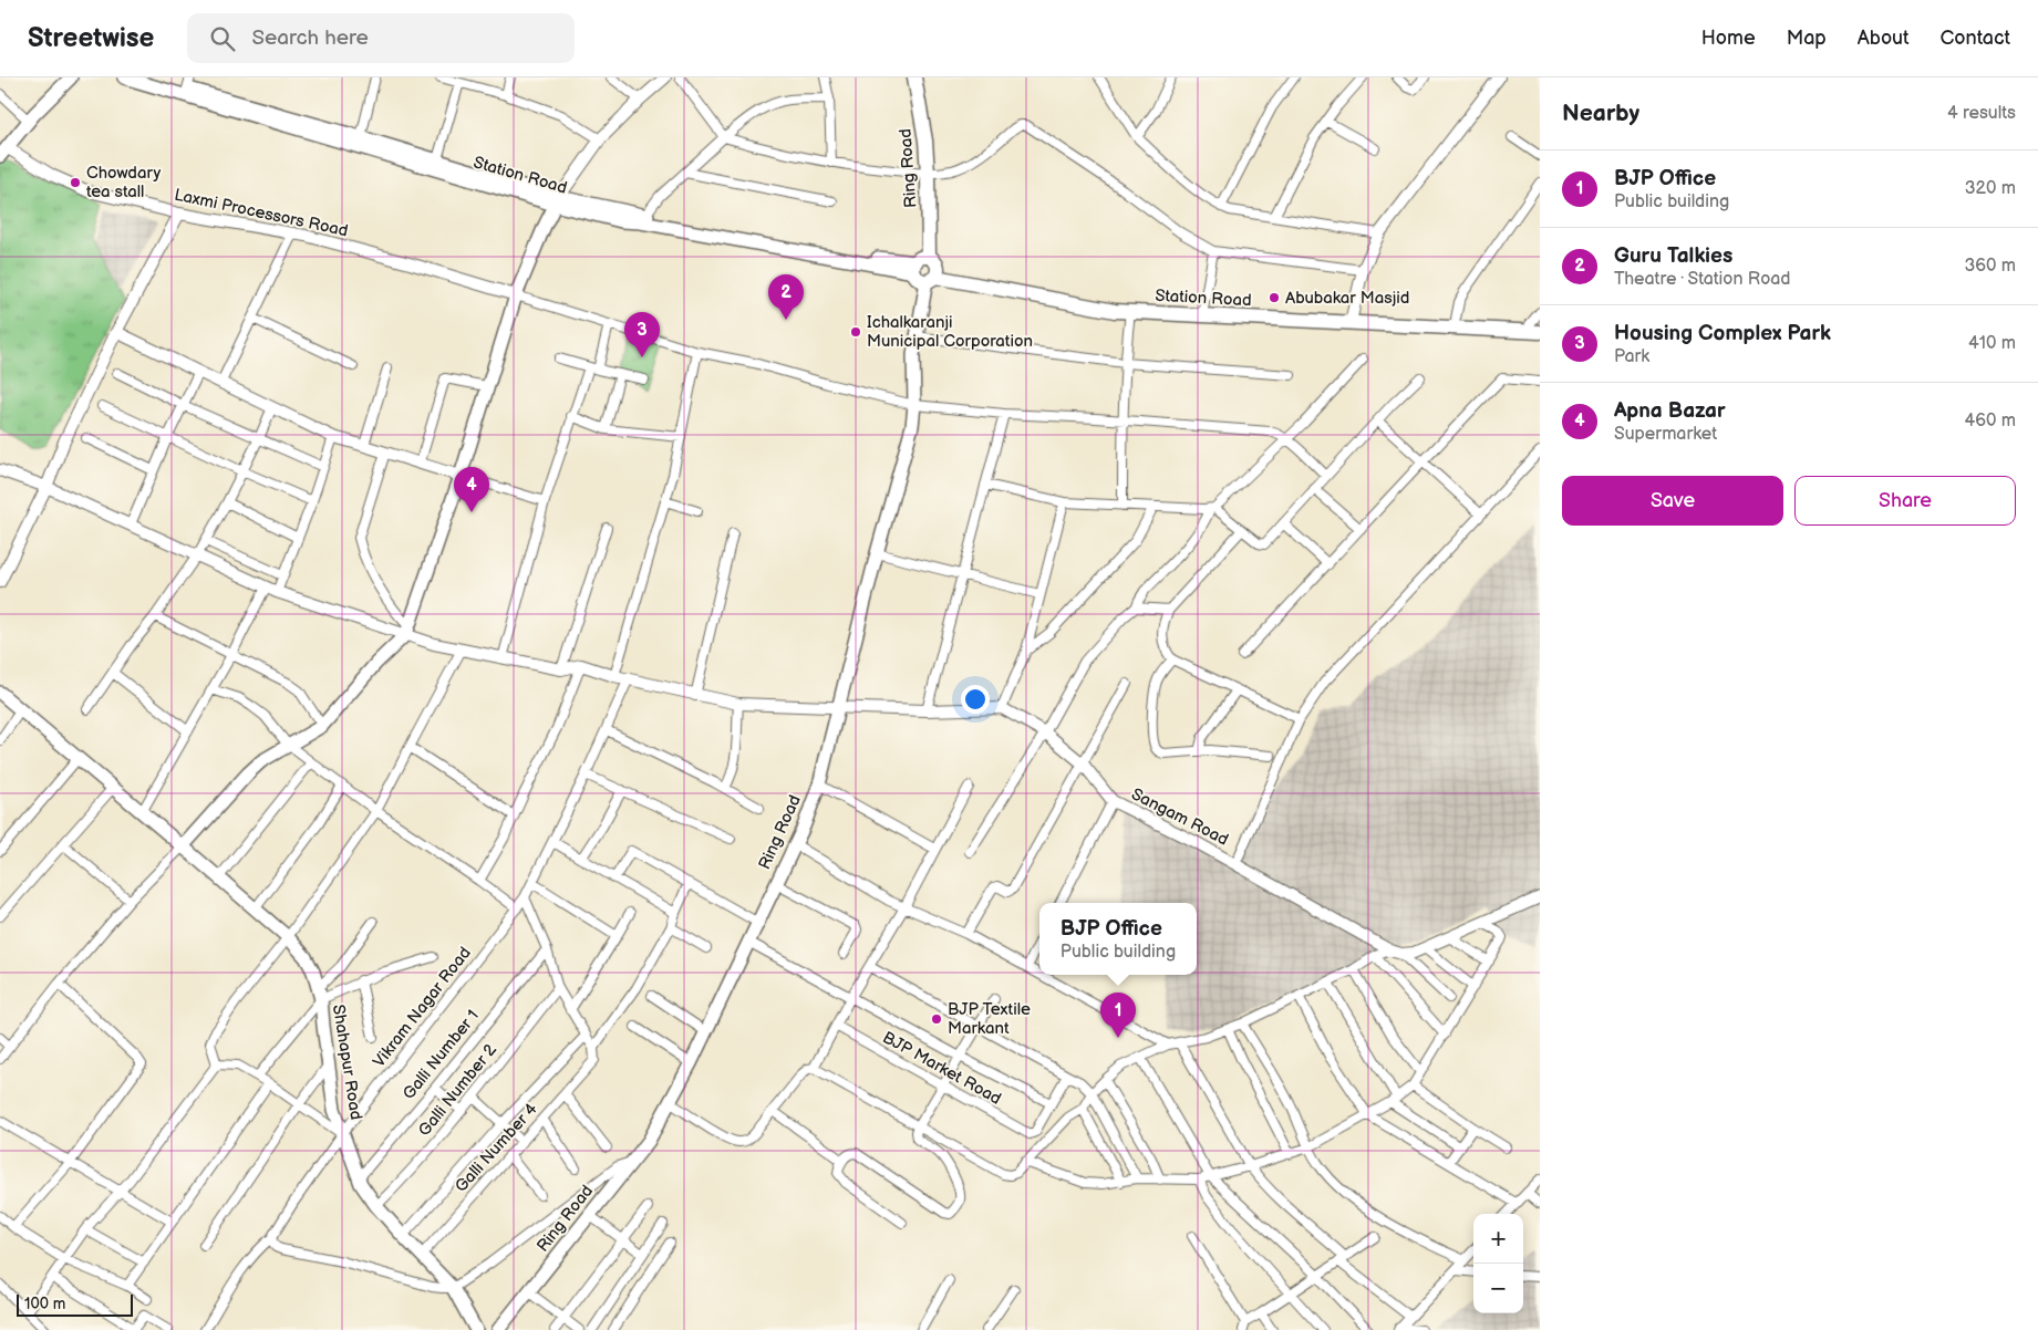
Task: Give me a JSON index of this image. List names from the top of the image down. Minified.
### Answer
{"streets":{"main road":["Ring Road","Station Road","Shahapur Road"],"street":["Laxmi Processors Road","Sangam Road","Vikram Nagar Road","Galli Number 1","BJP Market Road","Galli Number 2","Galli Number 4"]},"crossings":[["Ring Road","Station Road"],["Vikram Nagar Road","Shahapur Road"],["Galli Number 1","Shahapur Road"],["Shahapur Road","Galli Number 2"],["Shahapur Road","Galli Number 4"]],"places":["Chowdary tea stall","Abubakar Masjid","Ichalkaranji Municipal Corporation","BJP Textile Markant"],"scale_bar":"100 m","page":{"header":"Streetwise","search":"Search here","nav":["Home","Map","About","Contact"],"heading":["Nearby","4 results"],"list":[{"mark":"1","name":"BJP Office","note":"Public building","value":"320 m"},{"mark":"2","name":"Guru Talkies","note":"Theatre · Station Road","value":"360 m"},{"mark":"3","name":"Housing Complex Park","note":"Park","value":"410 m"},{"mark":"4","name":"Apna Bazar","note":"Supermarket","value":"460 m"}],"pins":["2","3","4","1"],"buttons":["Save","Share"],"popup":["BJP Office","Public building"],"map_buttons":["+","−"],"scale":"100 m"}}
